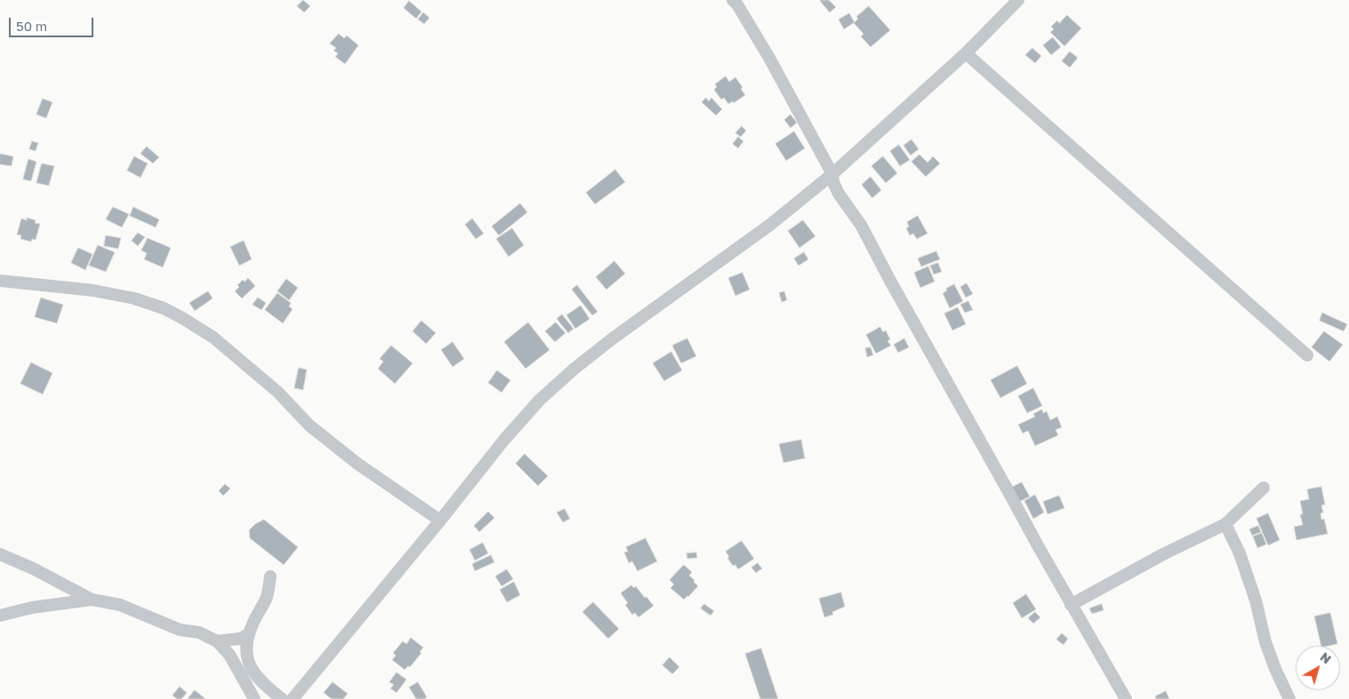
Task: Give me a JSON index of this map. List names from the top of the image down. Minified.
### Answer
{"scale_bar":"50 m","north":"top right"}
